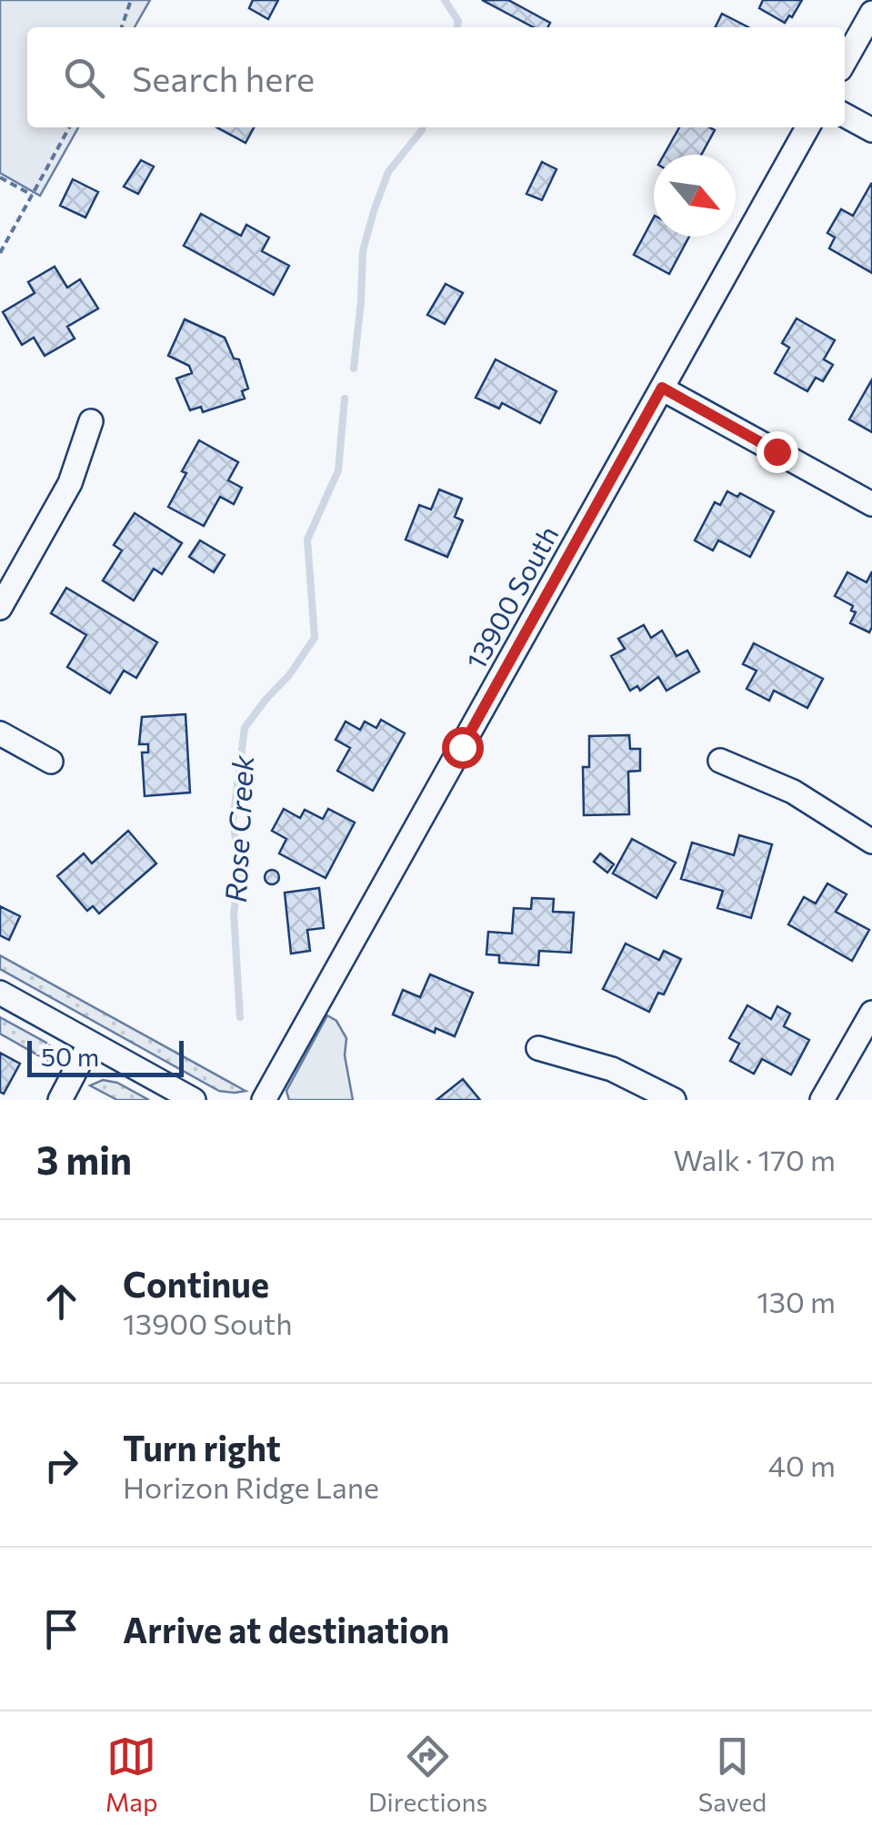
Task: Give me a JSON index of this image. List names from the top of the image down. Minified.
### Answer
{"streets":{"street":["13900 South"]},"water":["Rose Creek"],"scale_bar":"50 m","north":"bottom right","page":{"search":"Search here","scale":"50 m","heading":["3 min","Walk · 170 m"],"list":[["Continue","13900 South","130 m"],["Turn right","Horizon Ridge Lane","40 m"],"Arrive at destination"],"nav":["Map","Directions","Saved"]}}
